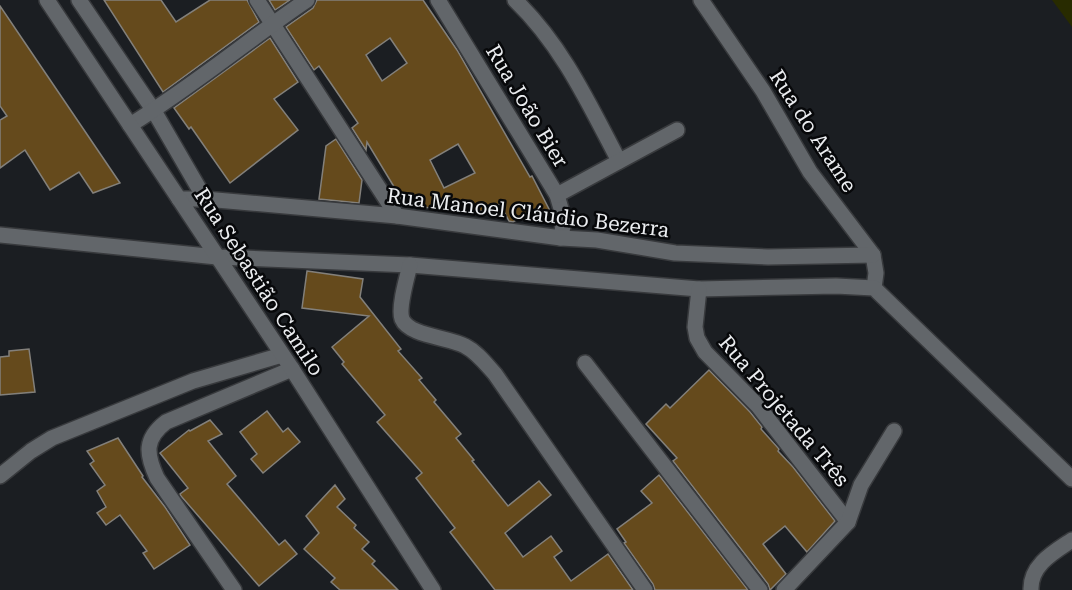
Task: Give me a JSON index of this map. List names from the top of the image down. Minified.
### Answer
{"streets":{"street":["Rua João Bier","Rua do Arame","Rua Manoel Cláudio Bezerra","Rua Sebastião Camilo","Rua Projetada Três"]},"crossings":[["Rua João Bier","Rua Manoel Cláudio Bezerra"],["Rua do Arame","Rua Manoel Cláudio Bezerra"],["Rua Manoel Cláudio Bezerra","Rua Sebastião Camilo"]]}
